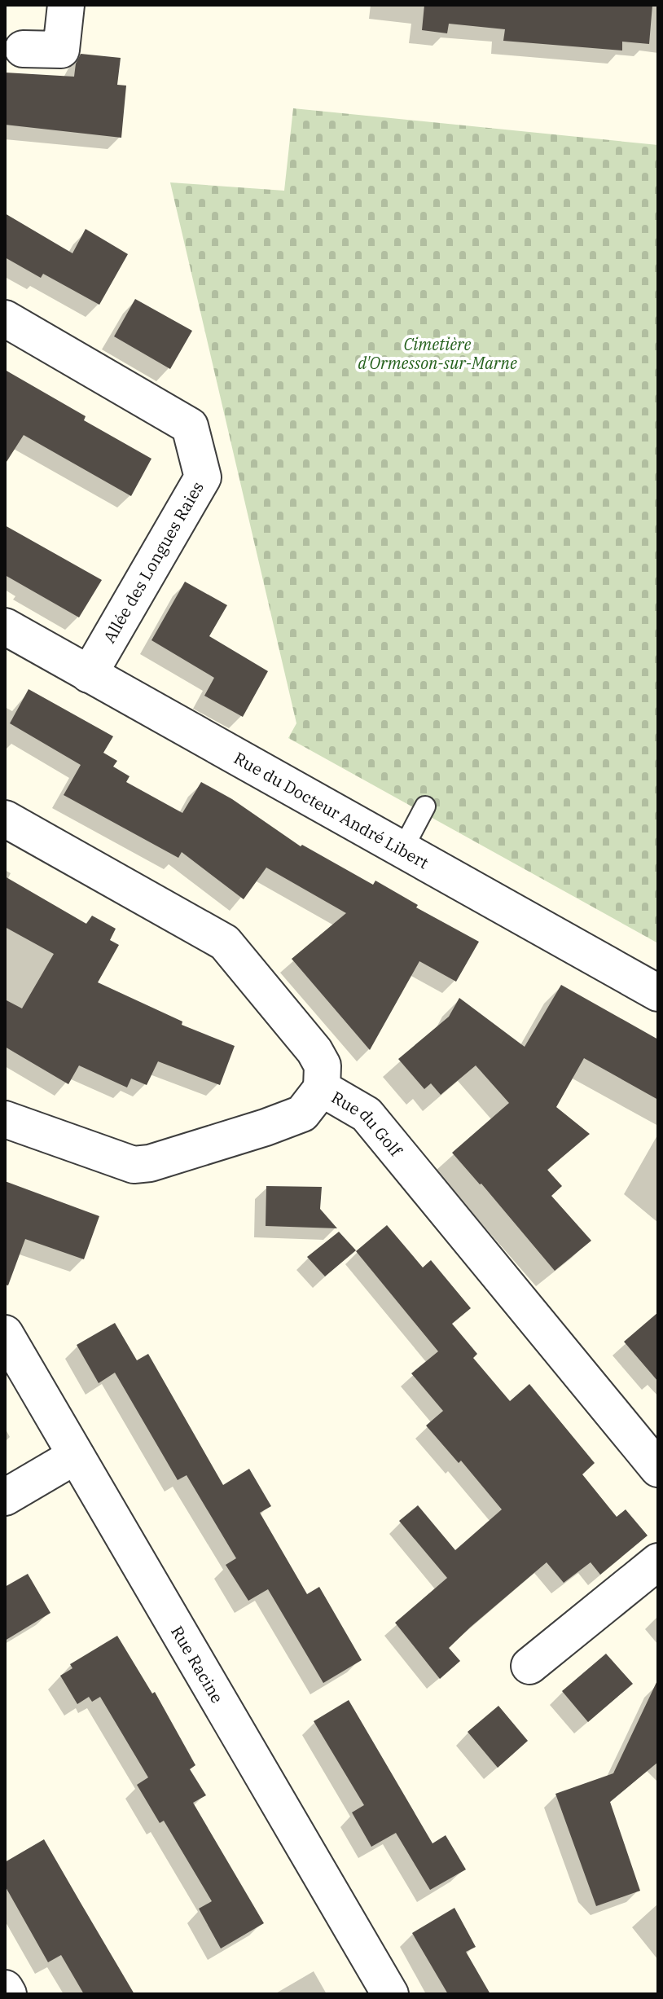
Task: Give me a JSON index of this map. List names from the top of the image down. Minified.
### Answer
{"streets":{"street":["Allée des Longues Raies","Rue du Docteur André Libert","Rue du Golf","Rue Racine"]},"crossings":[["Allée des Longues Raies","Rue du Docteur André Libert"]],"parks":["Cimetière d'Ormesson-sur-Marne"]}
